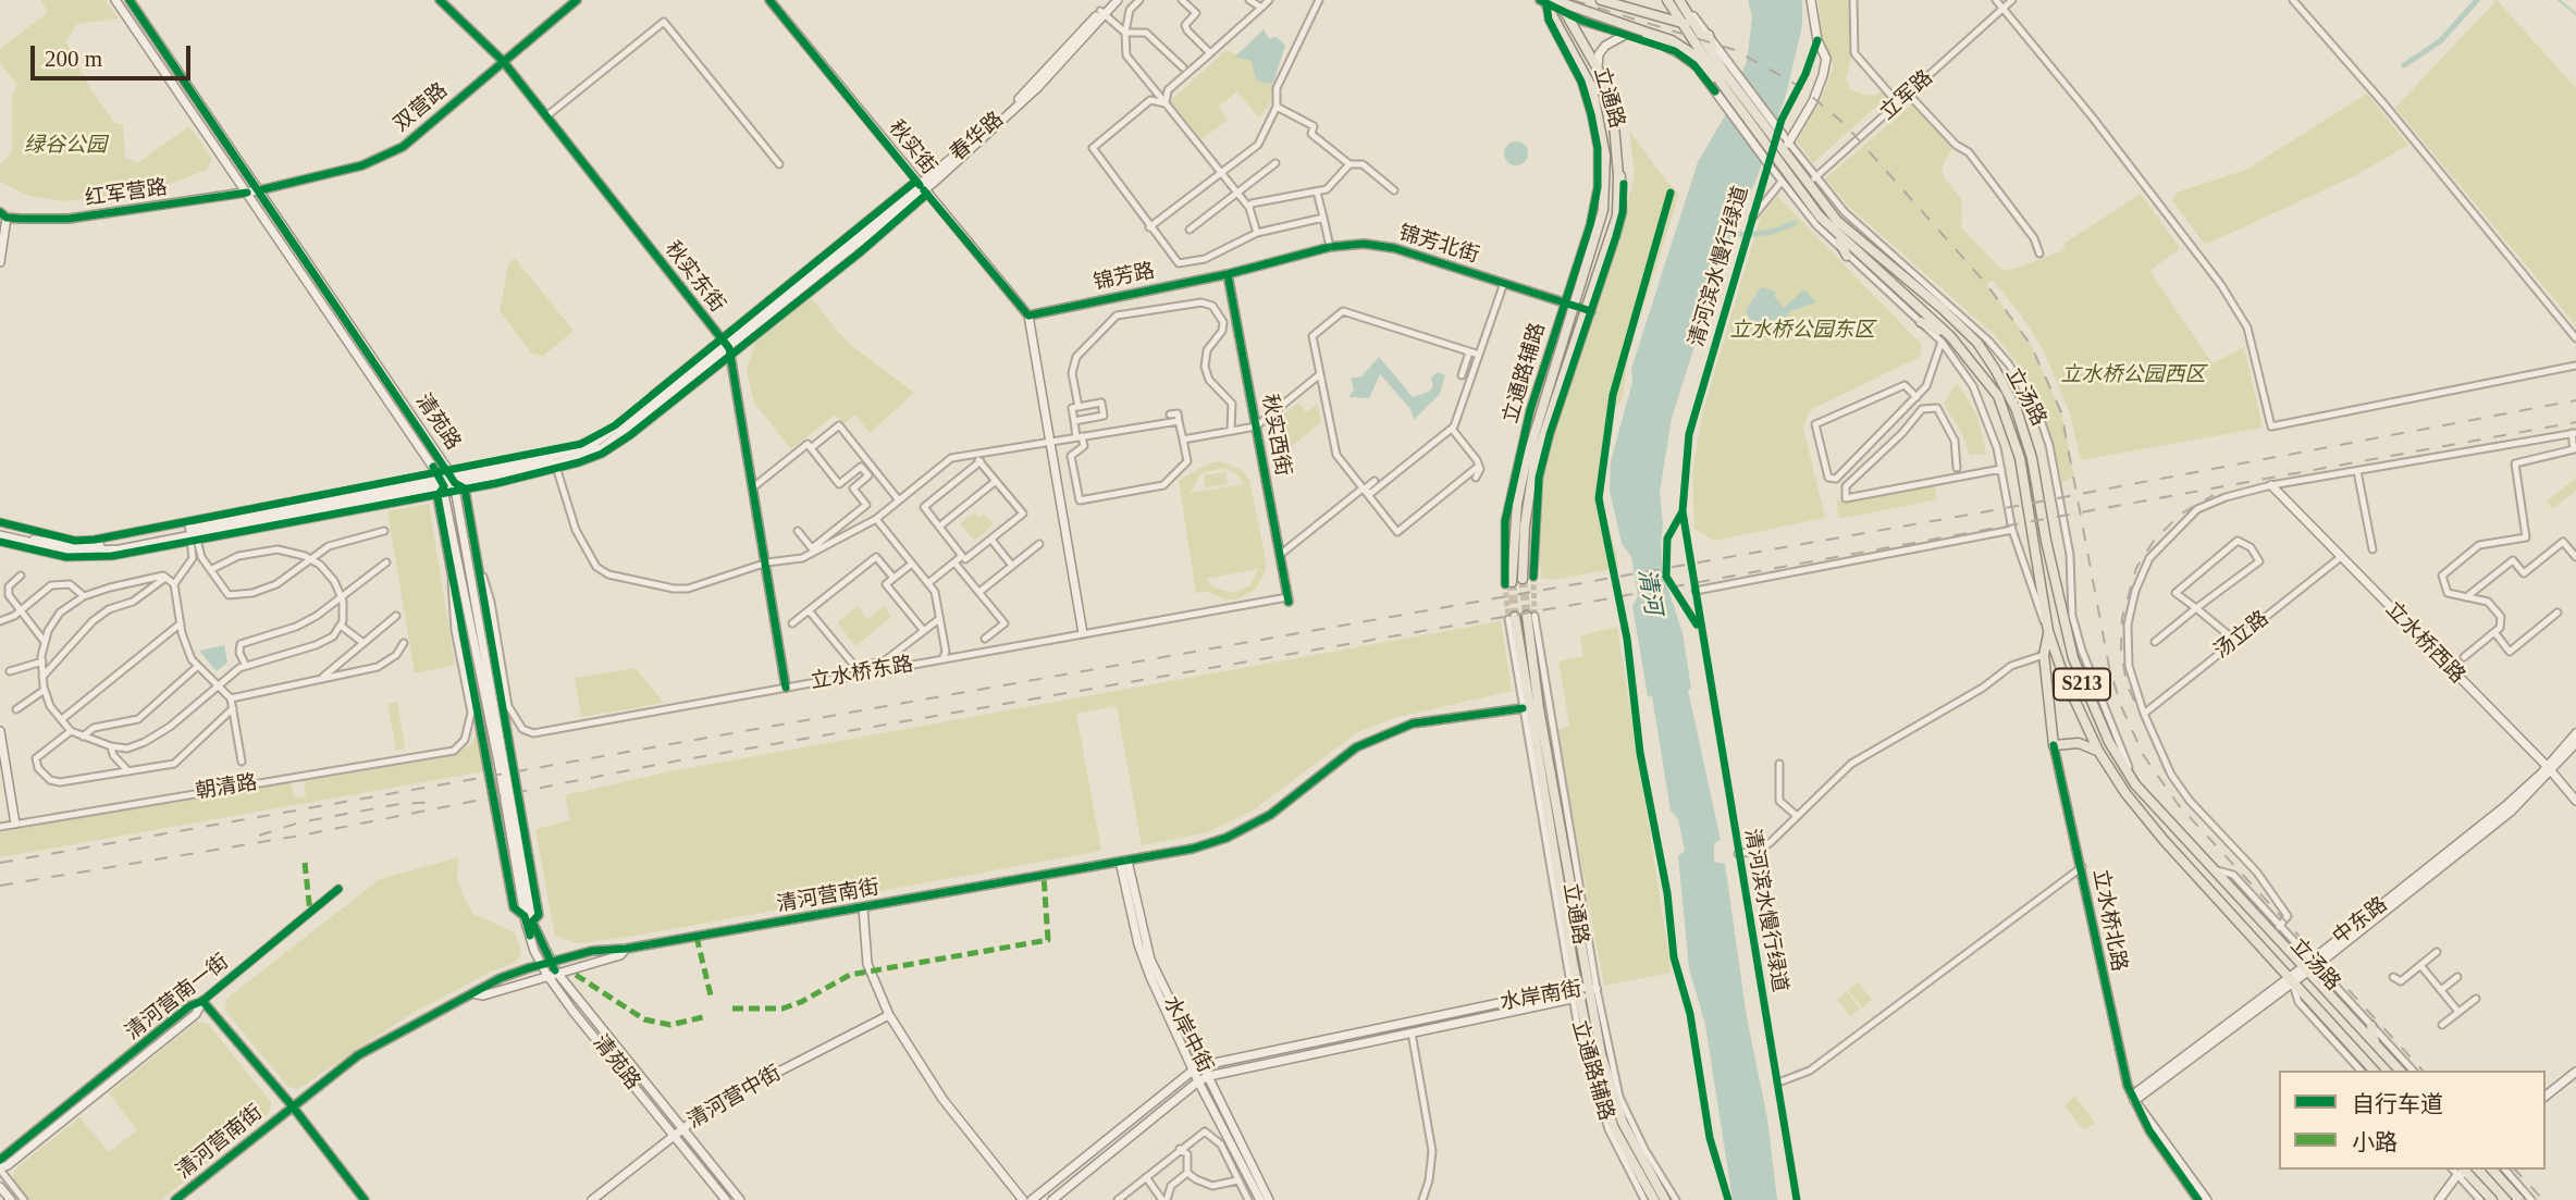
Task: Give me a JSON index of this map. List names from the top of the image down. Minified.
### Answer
{"streets":{"main road":["立通路","立汤路","S213"],"street":["立军路","双营路","春华路","秋实街","红军营路","锦芳北街","秋实东街","锦芳路","立通路辅路","清苑路","秋实西街","汤立路","立水桥西路","立水桥东路","朝清路","清河营南街","立水桥北路","中东路","水岸南街","清河营南一街","水岸中街","清河营中街"],"cycle path":["清河滨水慢行绿道"]},"crossings":[["立军路","立汤路"],["立通路","锦芳北街"],["立通路","立通路辅路"],["立通路","水岸南街"],["双营路","红军营路"],["双营路","秋实东街"],["双营路","清苑路"],["春华路","秋实街"],["春华路","秋实东街"],["春华路","清苑路"],["秋实街","锦芳路"],["秋实街","立水桥东路"],["红军营路","清苑路"],["锦芳北街","锦芳路"],["锦芳北街","立通路辅路"],["锦芳北街","秋实西街"],["秋实东街","立水桥东路"],["锦芳路","秋实西街"],["立通路辅路","清河营南街"],["立通路辅路","水岸南街"],["立汤路","中东路"],["清苑路","立水桥东路"],["清苑路","朝清路"],["清苑路","清河营南街"],["清苑路","清河营中街"],["秋实西街","立水桥东路"],["汤立路","立水桥西路"],["立水桥西路","中东路"],["清河营南街","水岸中街"],["立水桥北路","中东路"],["水岸南街","水岸中街"]],"water":["清河"],"parks":["绿谷公园","立水桥公园东区","立水桥公园西区"],"legend":["自行车道","小路"],"scale_bar":"200 m"}
